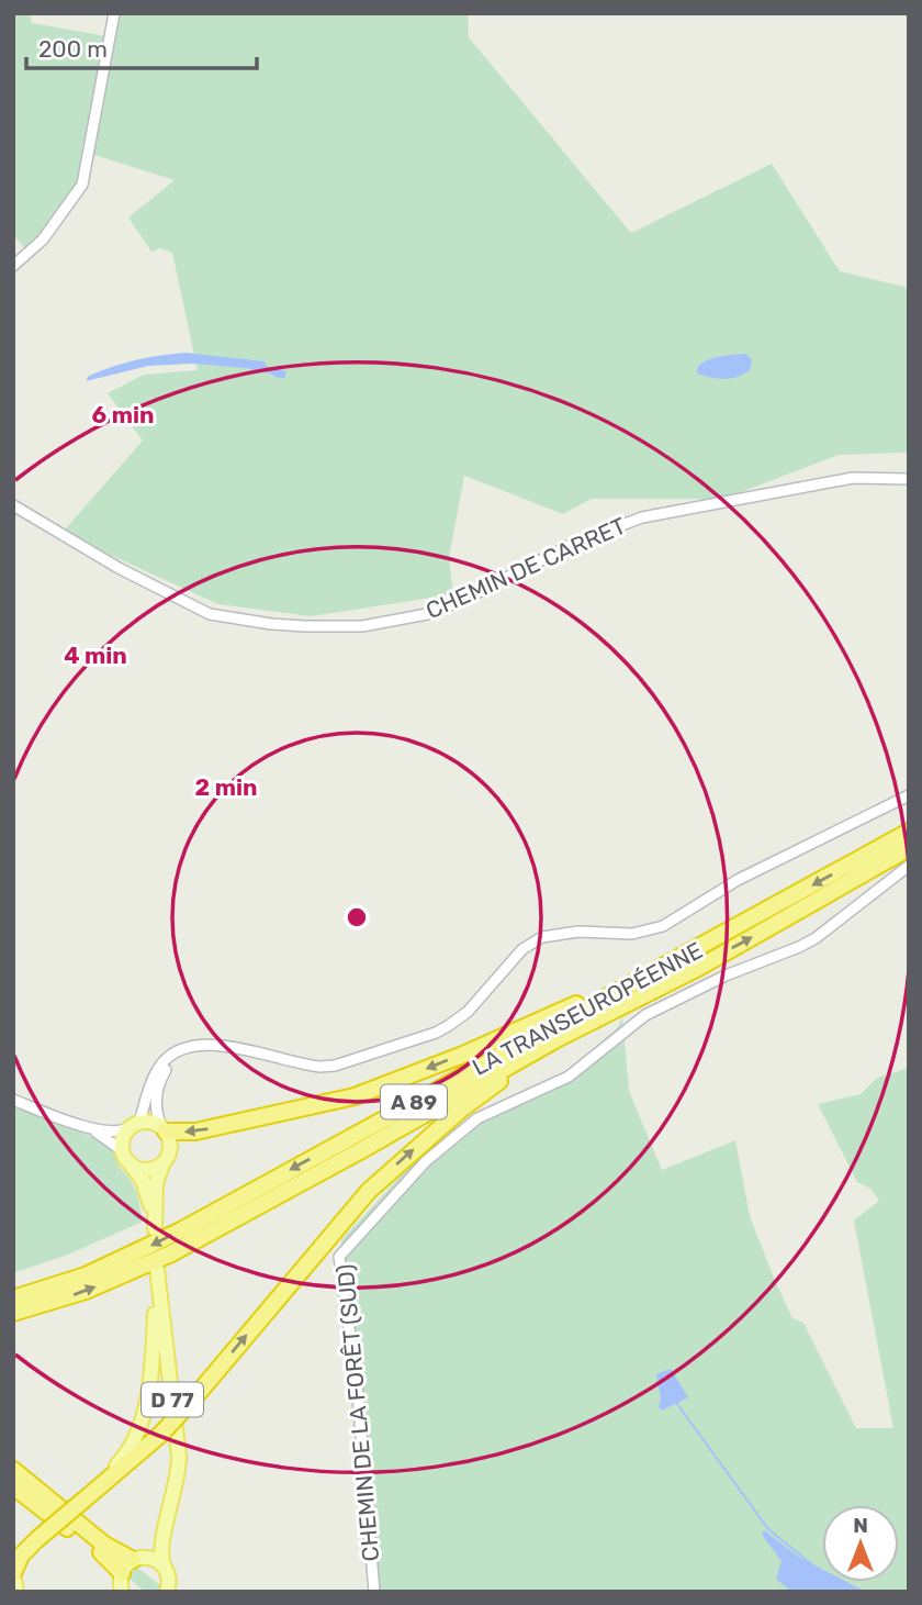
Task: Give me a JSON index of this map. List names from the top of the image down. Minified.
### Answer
{"streets":{"highway":["LA TRANSEUROPÉENNE","A 89"],"main road":["D 77"],"street":["CHEMIN DE CARRET","CHEMIN DE LA FORÊT (SUD)"]},"scale_bar":"200 m","north":"top","rings":["6 min","4 min","2 min"]}
